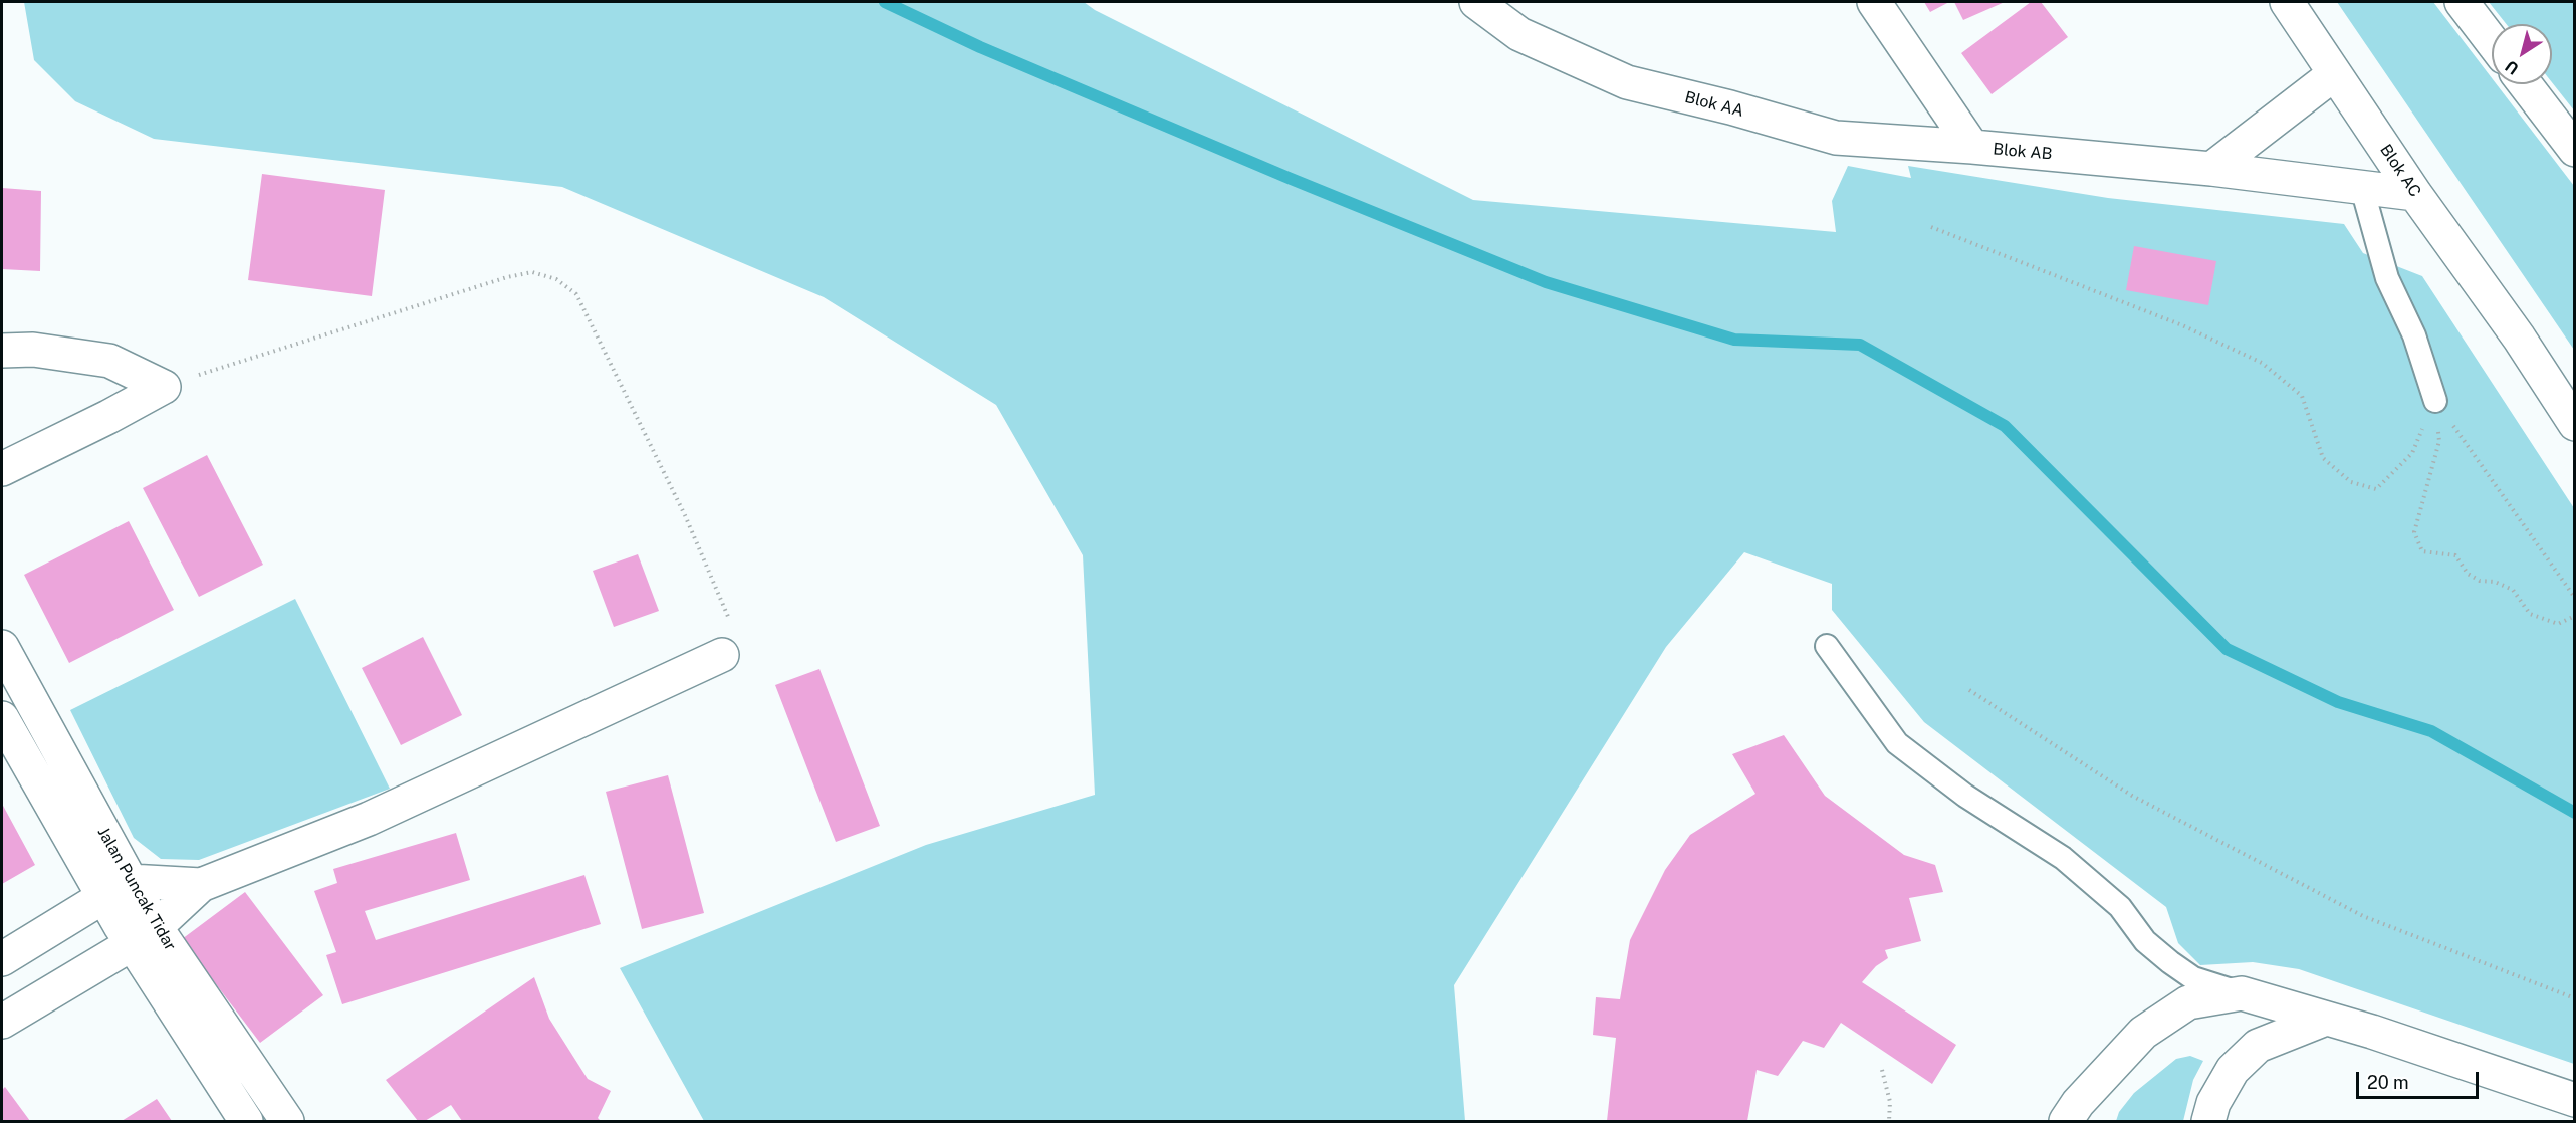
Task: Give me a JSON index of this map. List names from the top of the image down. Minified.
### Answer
{"streets":{"street":["Blok AA","Blok AB","Blok AC","Jalan Puncak Tidar"]},"crossings":[["Blok AA","Blok AB"],["Blok AB","Blok AC"]],"scale_bar":"20 m","north":"bottom left"}
